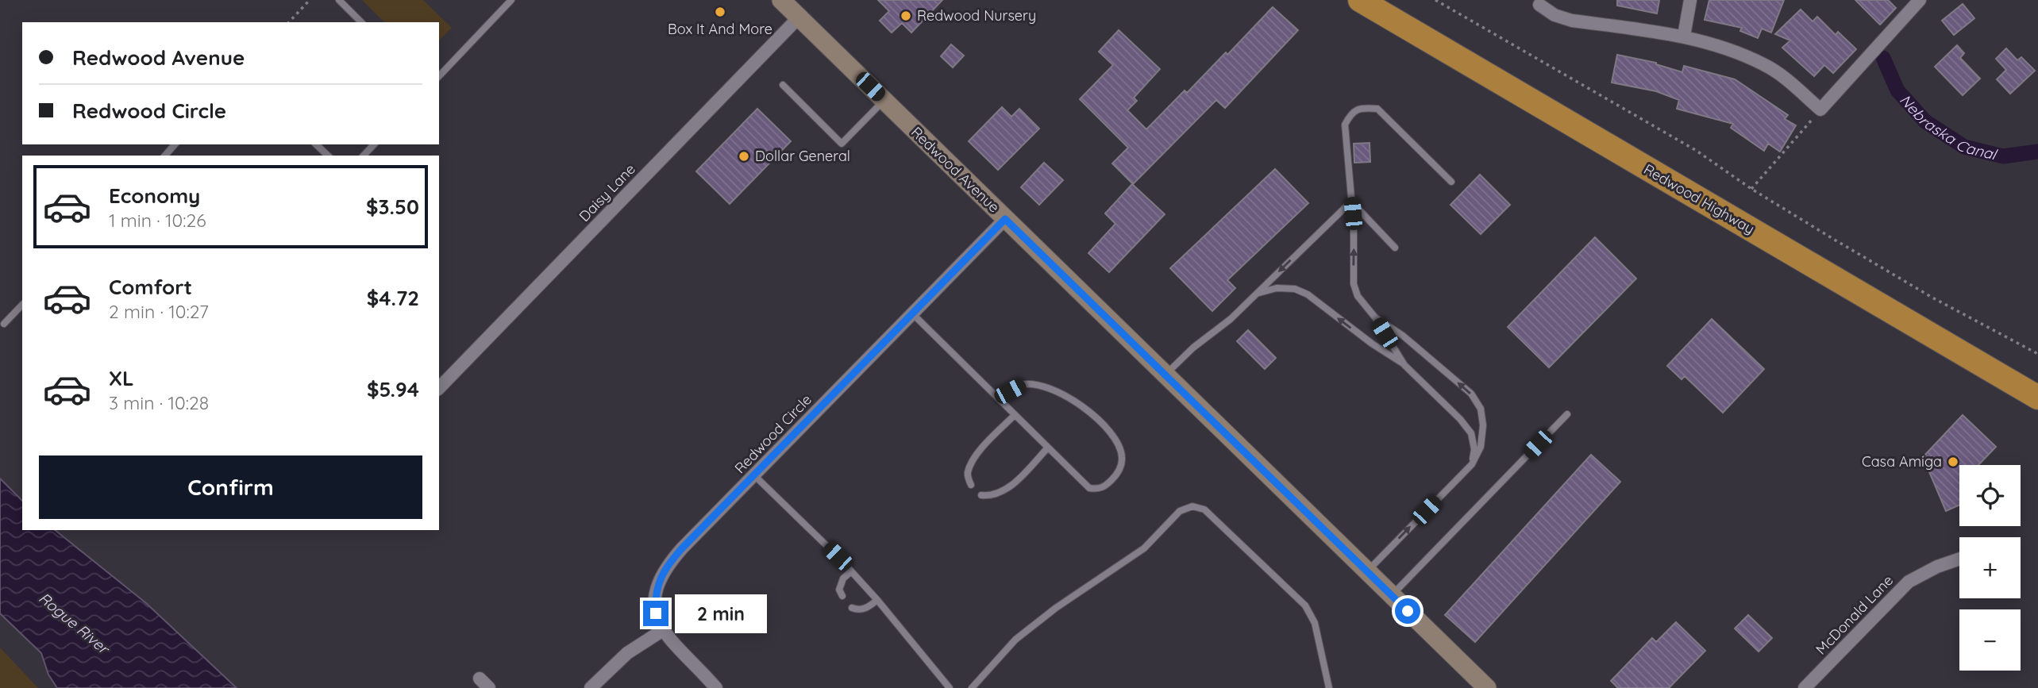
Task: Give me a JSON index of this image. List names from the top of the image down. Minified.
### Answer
{"streets":{"highway":["Redwood Highway"],"main road":["Redwood Avenue"],"street":["Daisy Lane","Redwood Circle","McDonald Lane"]},"crossings":[["Redwood Avenue","Daisy Lane"],["Redwood Avenue","Redwood Circle"]],"water":["Nebraska Canal","Rogue River"],"places":["Box It And More","Redwood Nursery","Dollar General","Casa Amiga"],"page":{"banner":["Redwood Avenue","Redwood Circle"],"list":[{"name":"Economy","note":"1 min · 10:26","value":"$3.50"},{"name":"Comfort","note":"2 min · 10:27","value":"$4.72"},{"name":"XL","note":"3 min · 10:28","value":"$5.94"}],"buttons":"Confirm","map_buttons":["+","−"],"bubble":"2 min"}}
